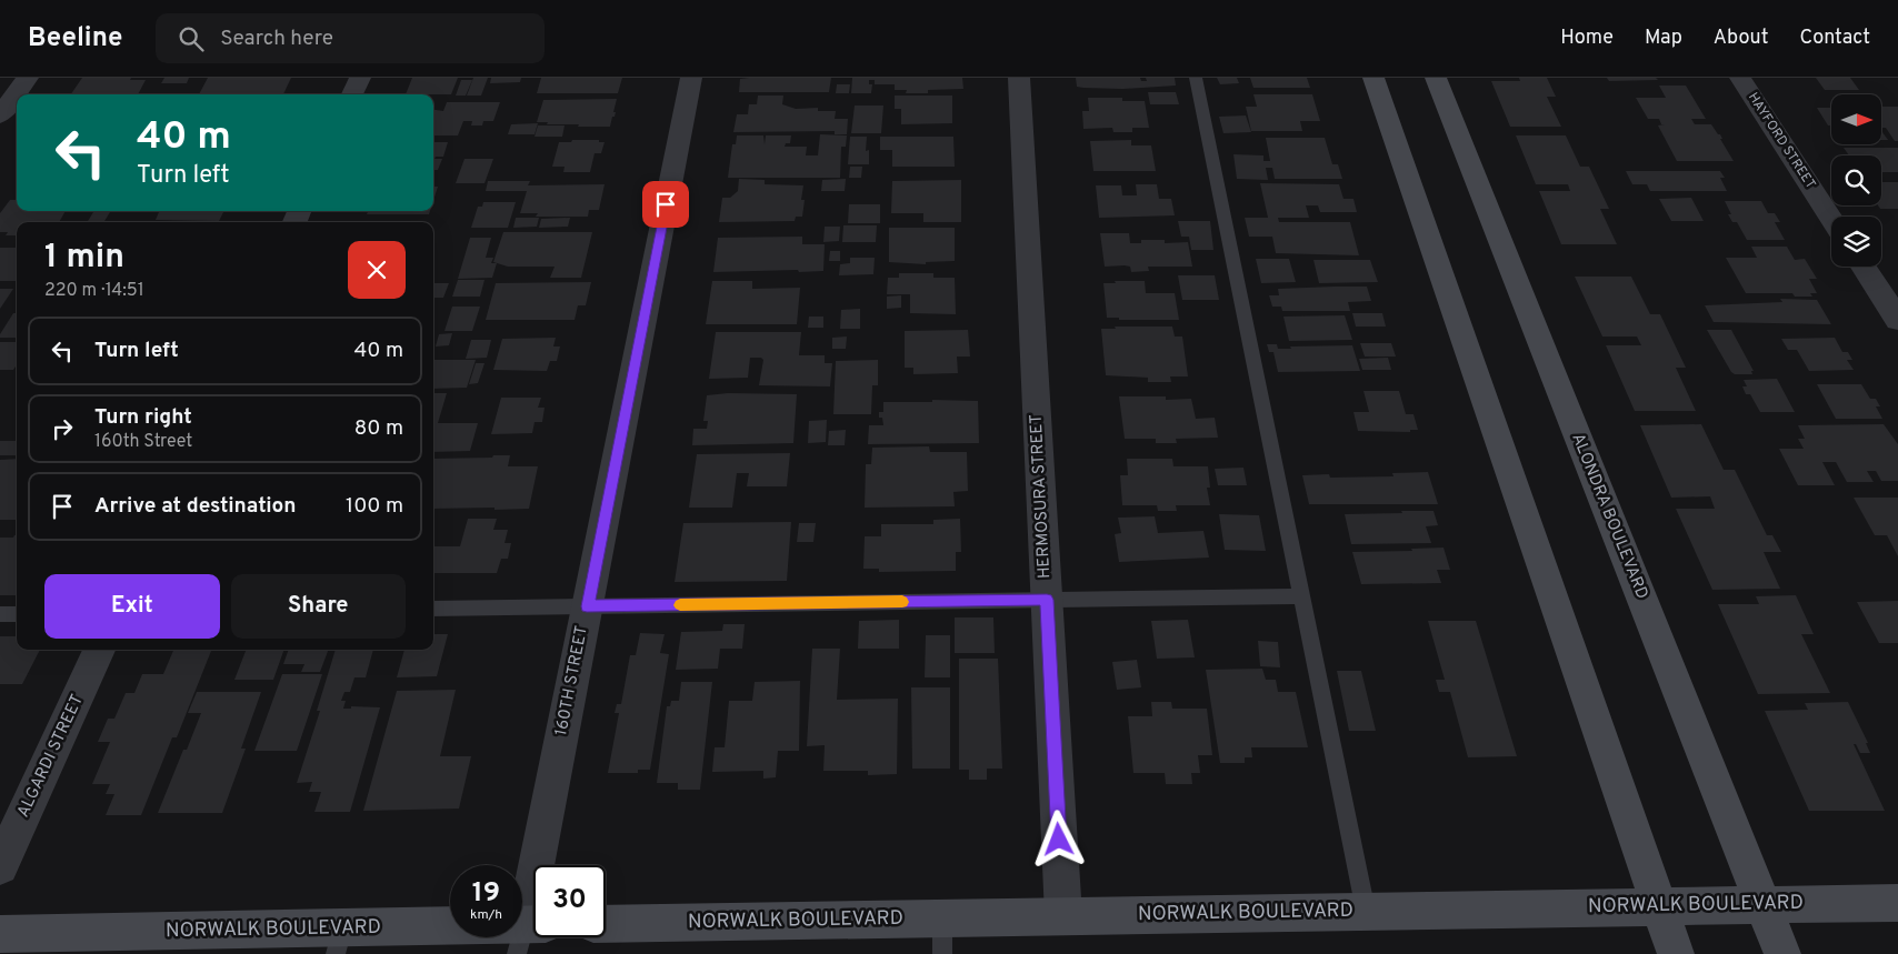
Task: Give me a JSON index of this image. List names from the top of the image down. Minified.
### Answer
{"streets":{"main road":["ALONDRA BOULEVARD","NORWALK BOULEVARD"],"street":["HAYFORD STREET","HERMOSURA STREET","160TH STREET","ALGARDI STREET"]},"crossings":[["HERMOSURA STREET","NORWALK BOULEVARD"],["ALONDRA BOULEVARD","NORWALK BOULEVARD"],["160TH STREET","NORWALK BOULEVARD"]],"north":"right","page":{"header":"Beeline","search":"Search here","nav":["Home","Map","About","Contact"],"turn":["40 m","Turn left"],"heading":["1 min","220 m · 14:51"],"list":[{"name":"Turn left","value":"40 m"},{"name":"Turn right","note":"160th Street","value":"80 m"},{"name":"Arrive at destination","value":"100 m"}],"buttons":["Exit","Share"],"speed":"19 km/h","limit":"30"}}
